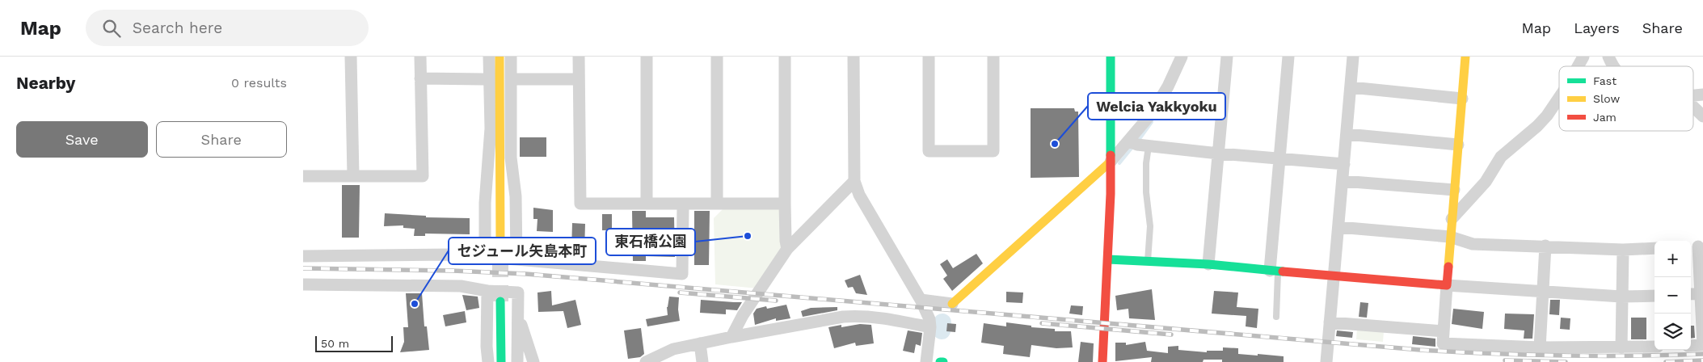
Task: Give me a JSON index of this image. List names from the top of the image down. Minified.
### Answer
{"places":["Welcia Yakkyoku","東石橋公園","セジュール矢島本町"],"legend":["Fast","Slow","Jam"],"scale_bar":"50 m","page":{"header":"Map","search":"Search here","nav":["Map","Layers","Share"],"heading":["Nearby","0 results"],"buttons":["Save","Share"],"map_buttons":["+","−"],"scale":"50 m"}}
